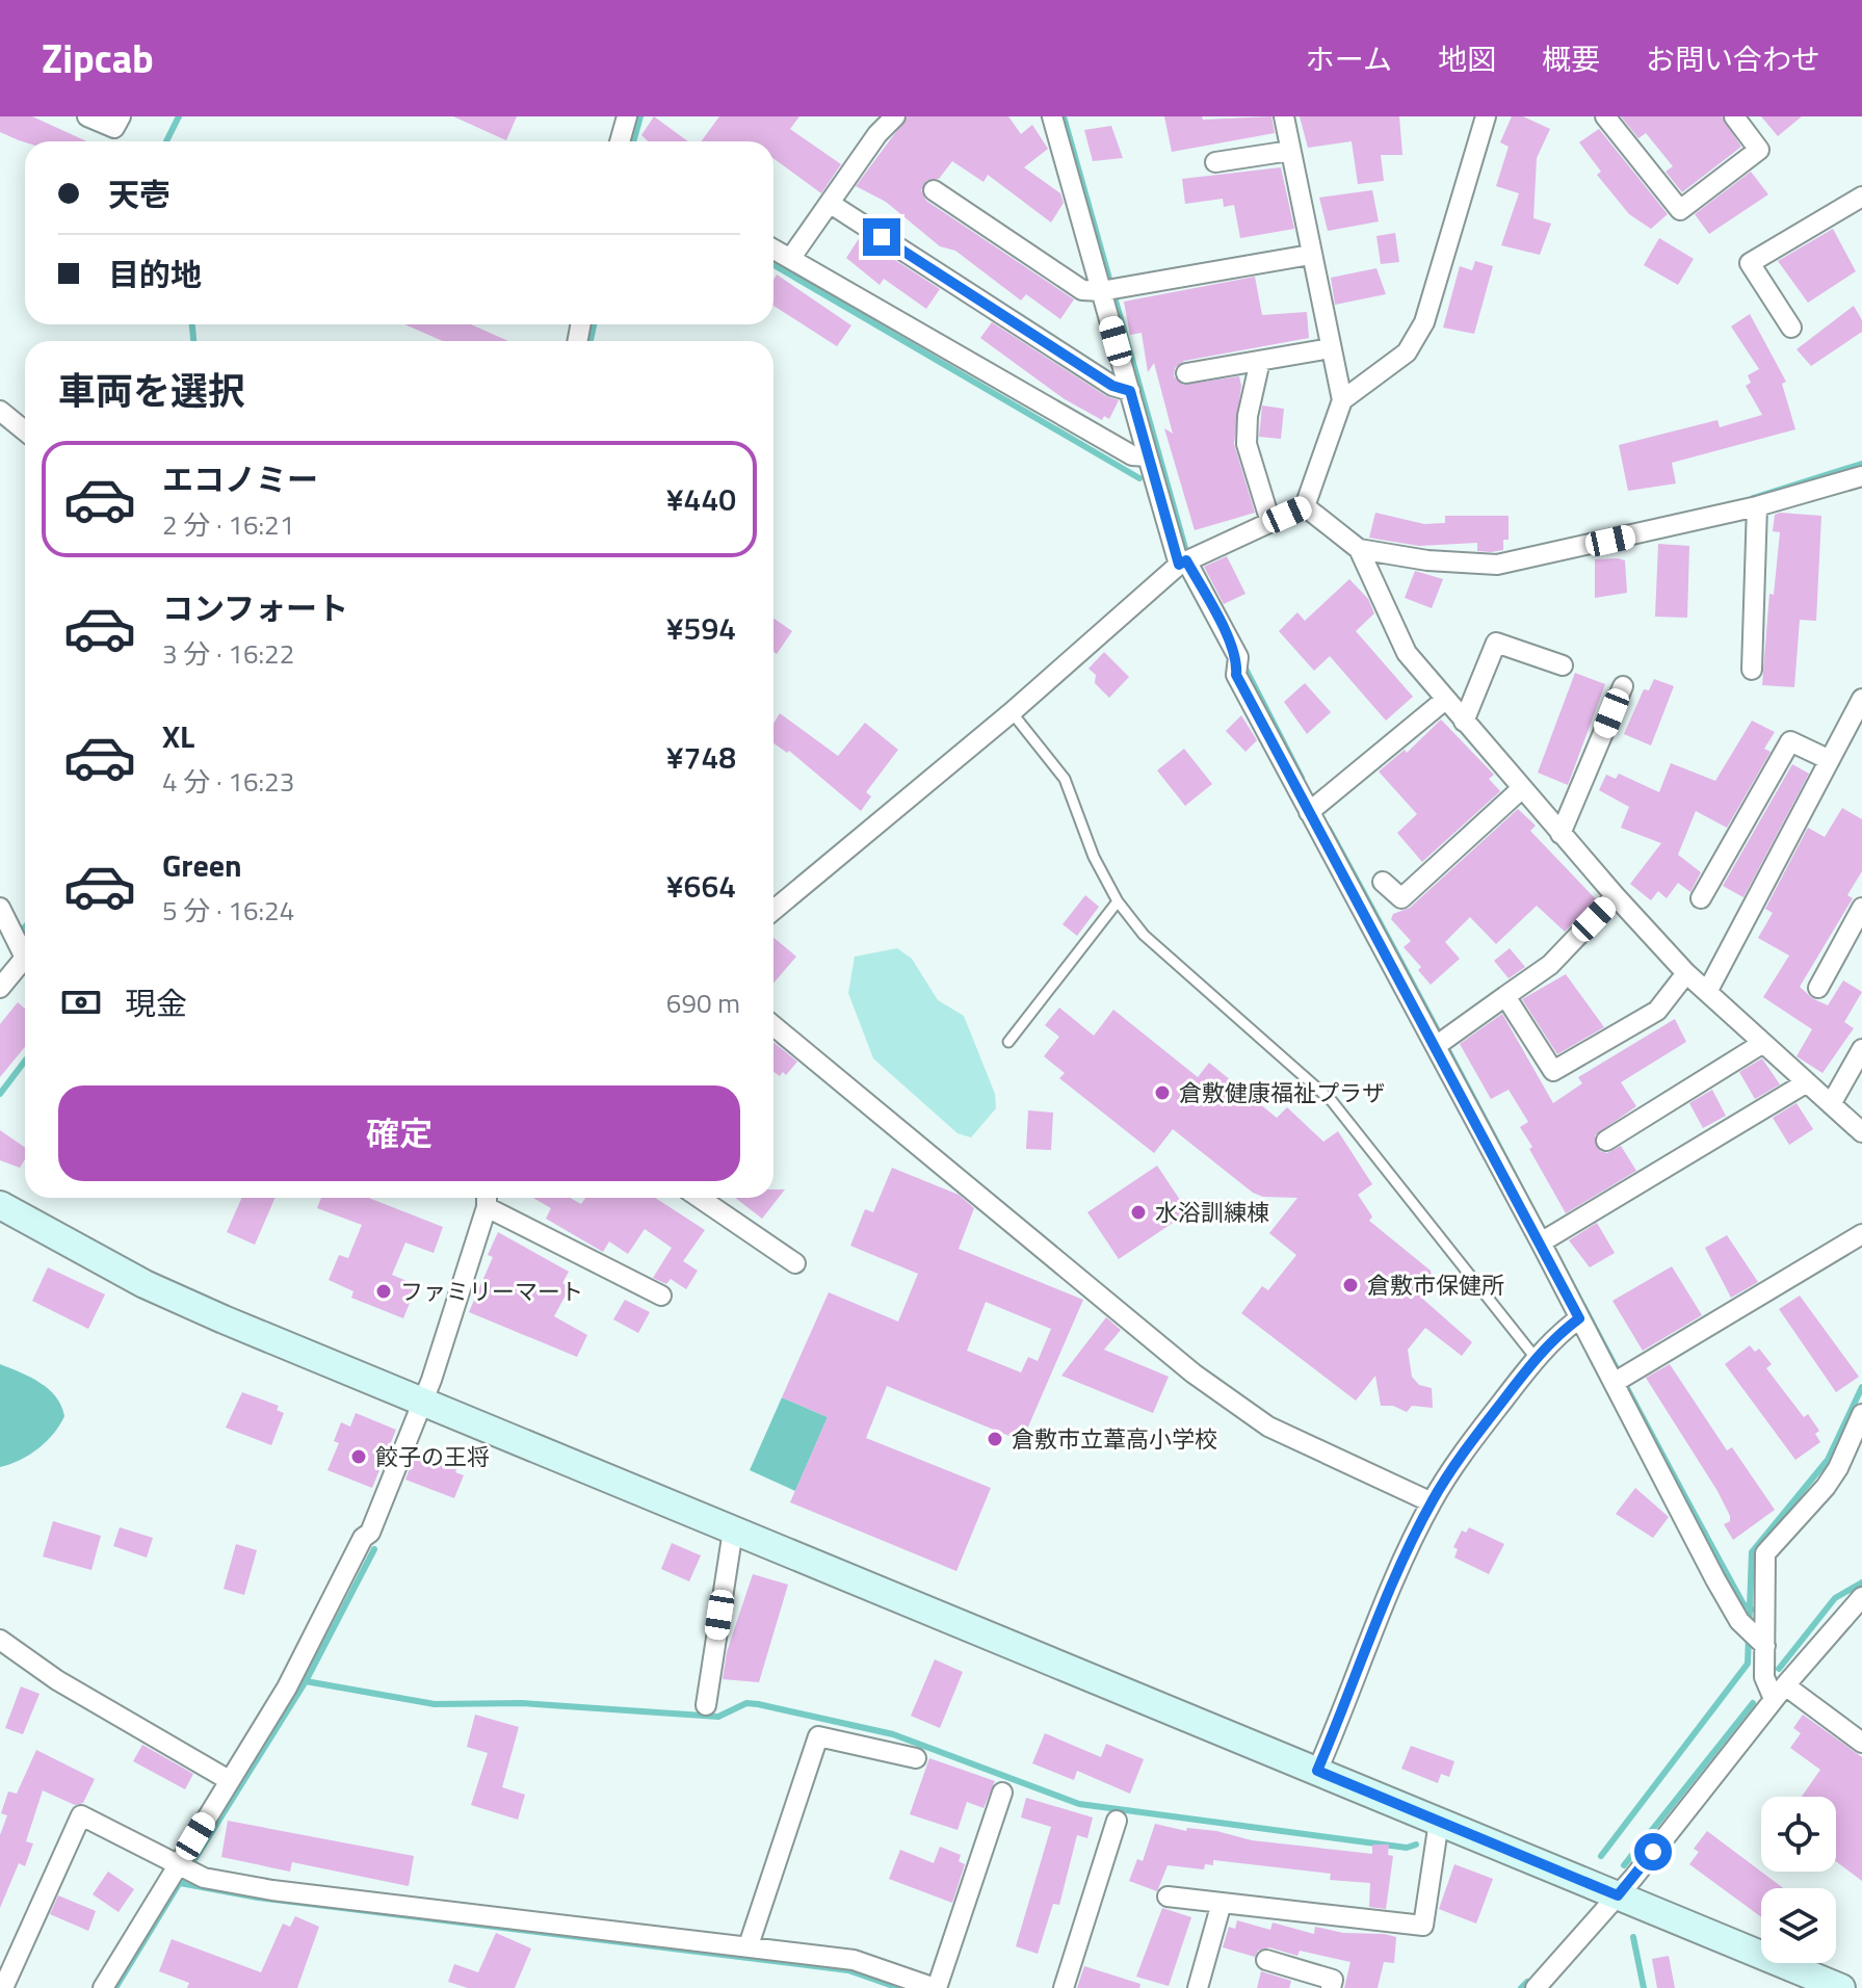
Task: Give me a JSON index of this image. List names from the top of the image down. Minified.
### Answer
{"places":["倉敷健康福祉プラザ","水浴訓練棟","倉敷市保健所","ファミリーマート","倉敷市立葦高小学校","餃子の王将"],"page":{"header":"Zipcab","nav":["ホーム","地図","概要","お問い合わせ"],"banner":["天壱","目的地"],"heading":"車両を選択","list":[{"name":"エコノミー","note":"2 分 · 16:21","value":"¥440"},{"name":"コンフォート","note":"3 分 · 16:22","value":"¥594"},{"name":"XL","note":"4 分 · 16:23","value":"¥748"},{"name":"Green","note":"5 分 · 16:24","value":"¥664"}],"pay":["現金","690 m"],"buttons":"確定"}}
